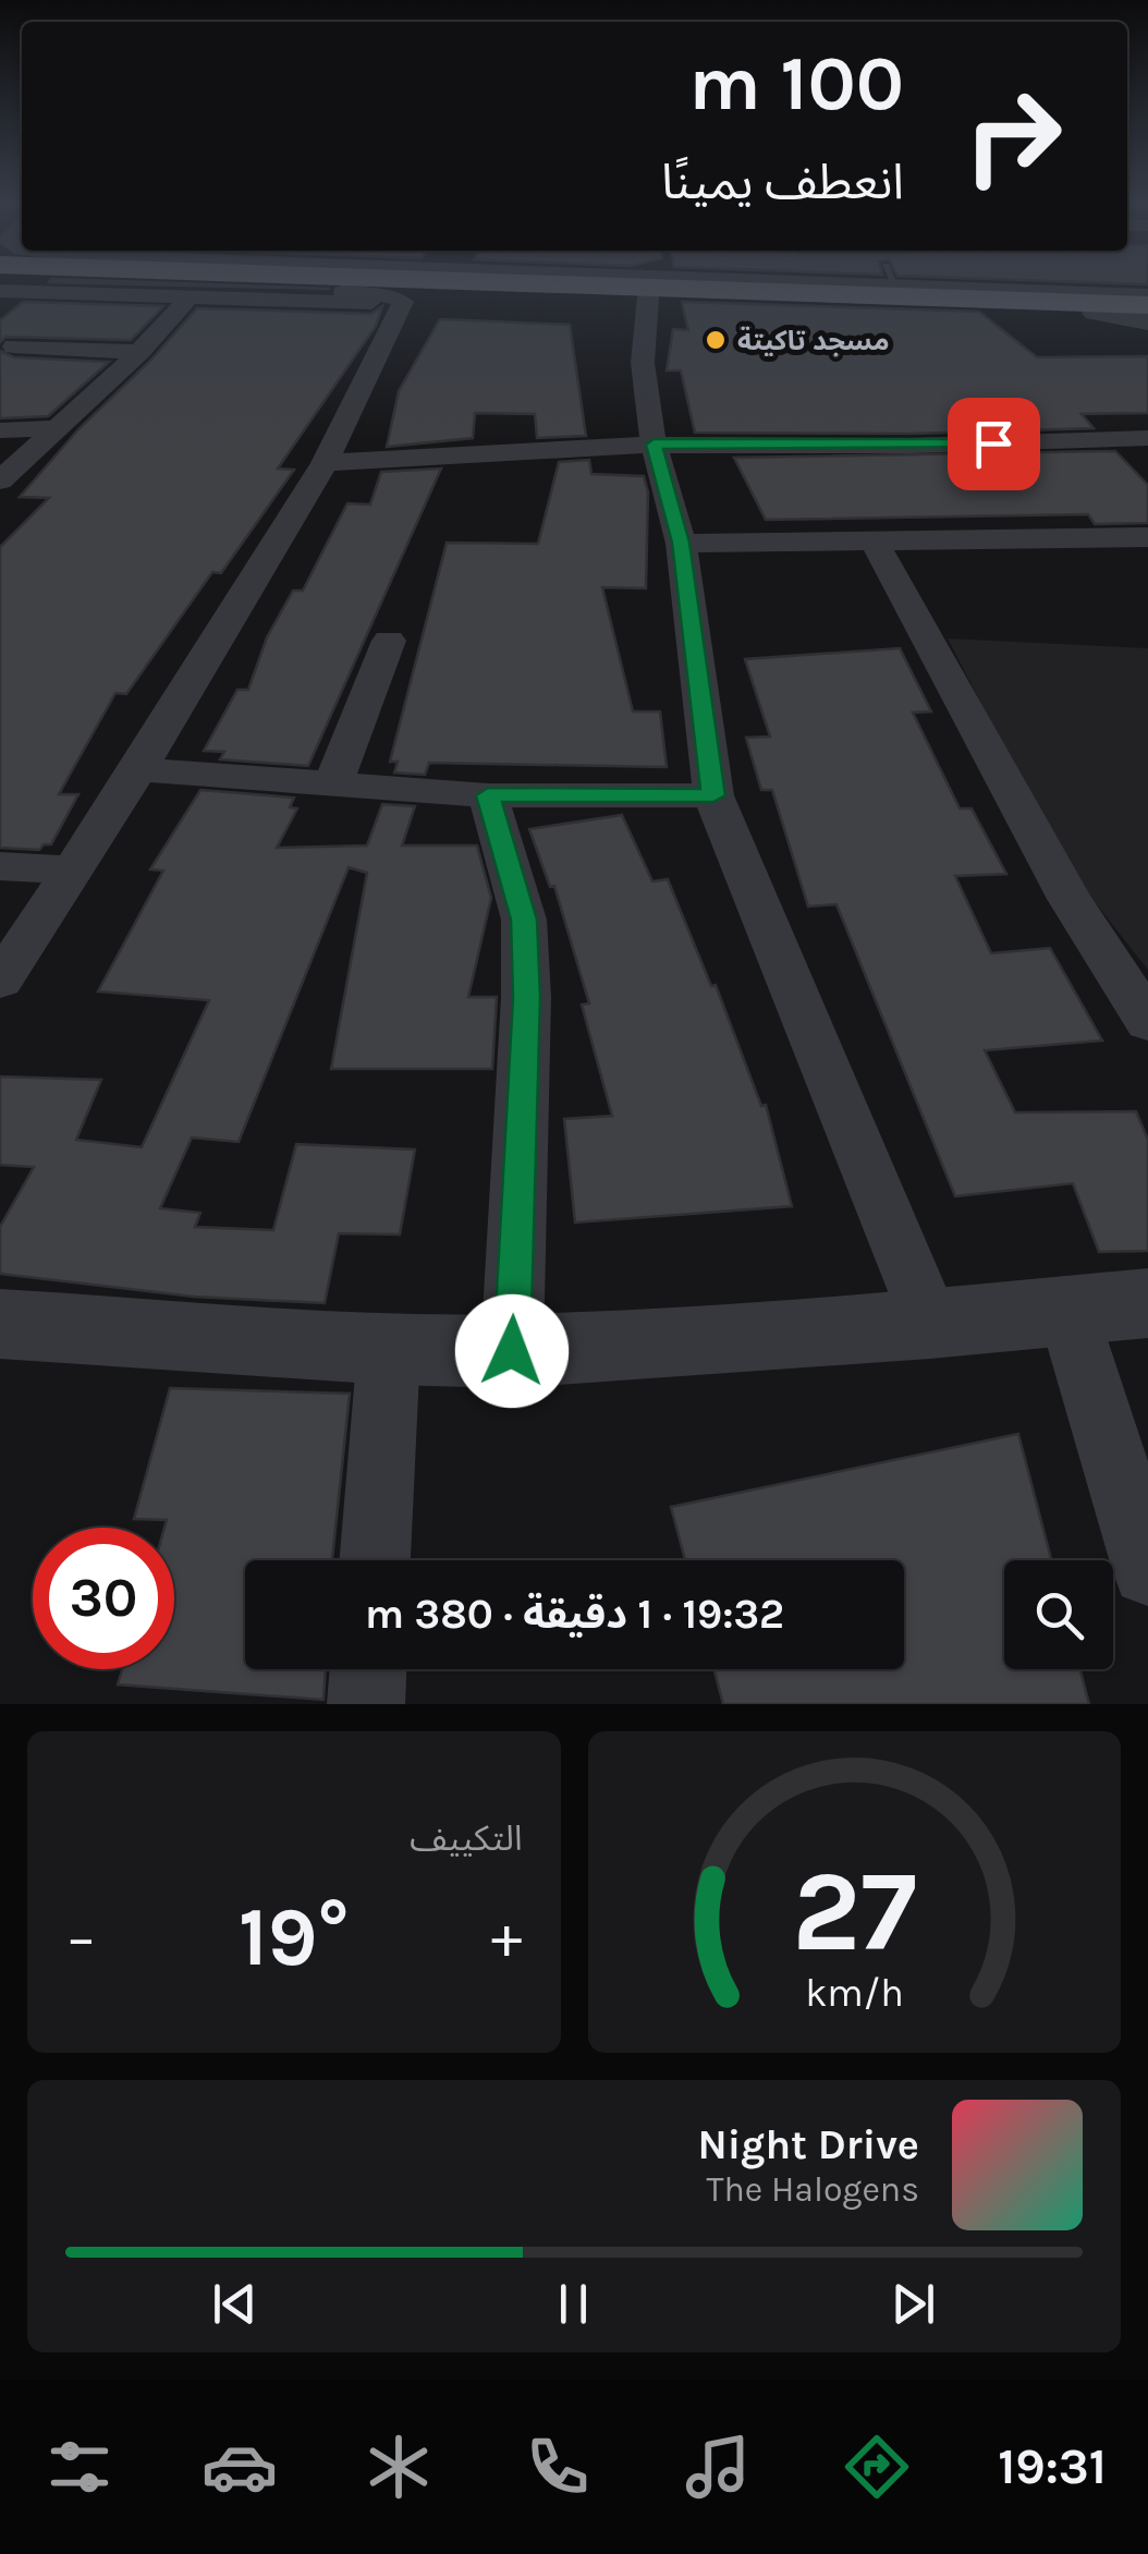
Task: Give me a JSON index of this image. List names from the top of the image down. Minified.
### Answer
{"places":["مسجد تاكيتة"],"page":{"turn":["100 m","انعطف يمينًا"],"limit":"30","trip":"19:32 · 1 دقيقة · 380 m","tile":"التكييف","heat":["−","19°","+"],"song":["Night Drive","The Halogens"],"tabs":"19:31","gauge":["27","km/h"]}}
